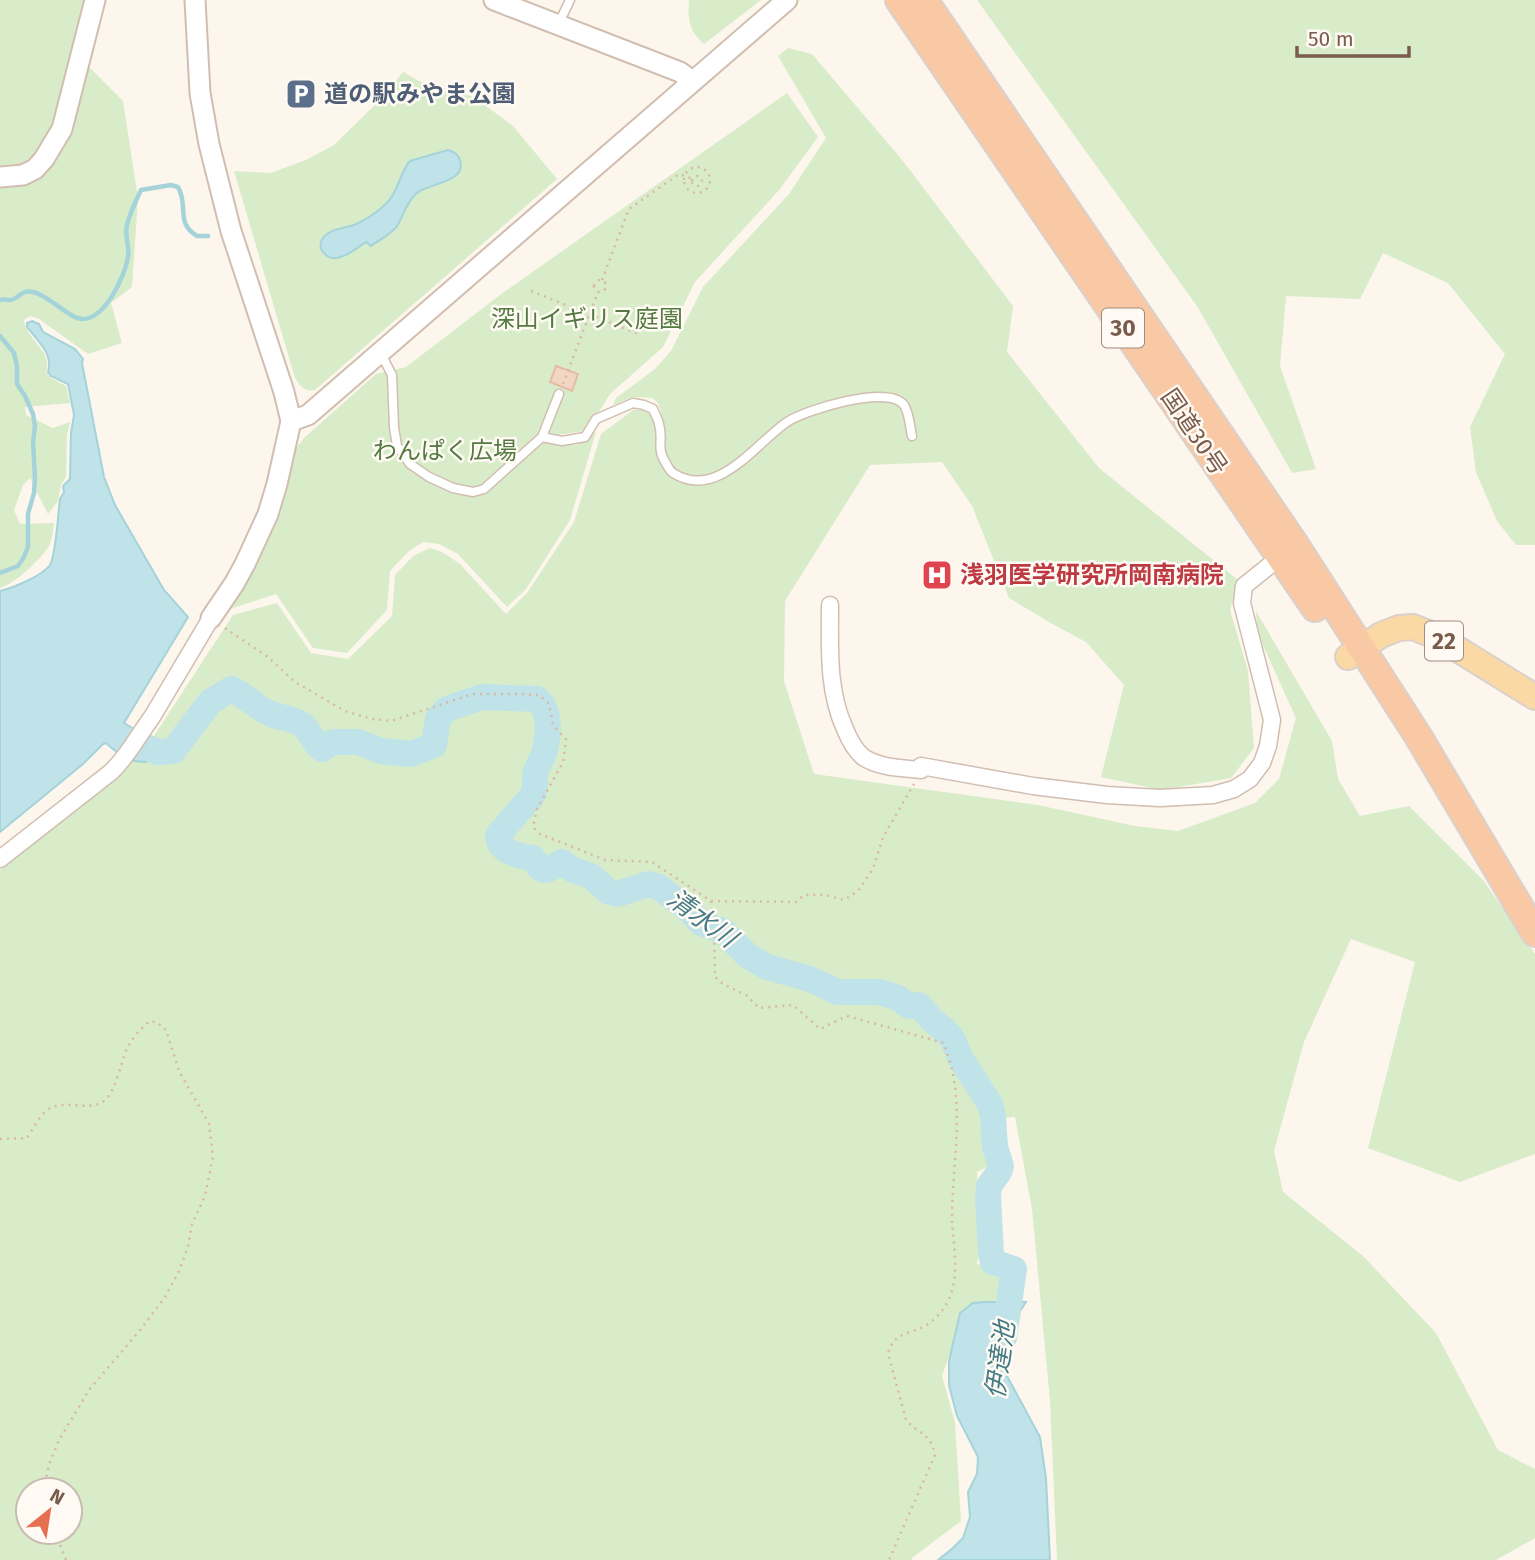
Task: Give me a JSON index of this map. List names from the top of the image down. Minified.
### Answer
{"streets":{"highway":["30","国道30号"],"main road":["22"]},"crossings":[["国道30号","22"]],"water":["清水川","伊達池"],"parks":["深山イギリス庭園","わんぱく広場"],"places":{"parking":["道の駅みやま公園"],"hospital":["浅羽医学研究所岡南病院"]},"scale_bar":"50 m","north":"top right"}
